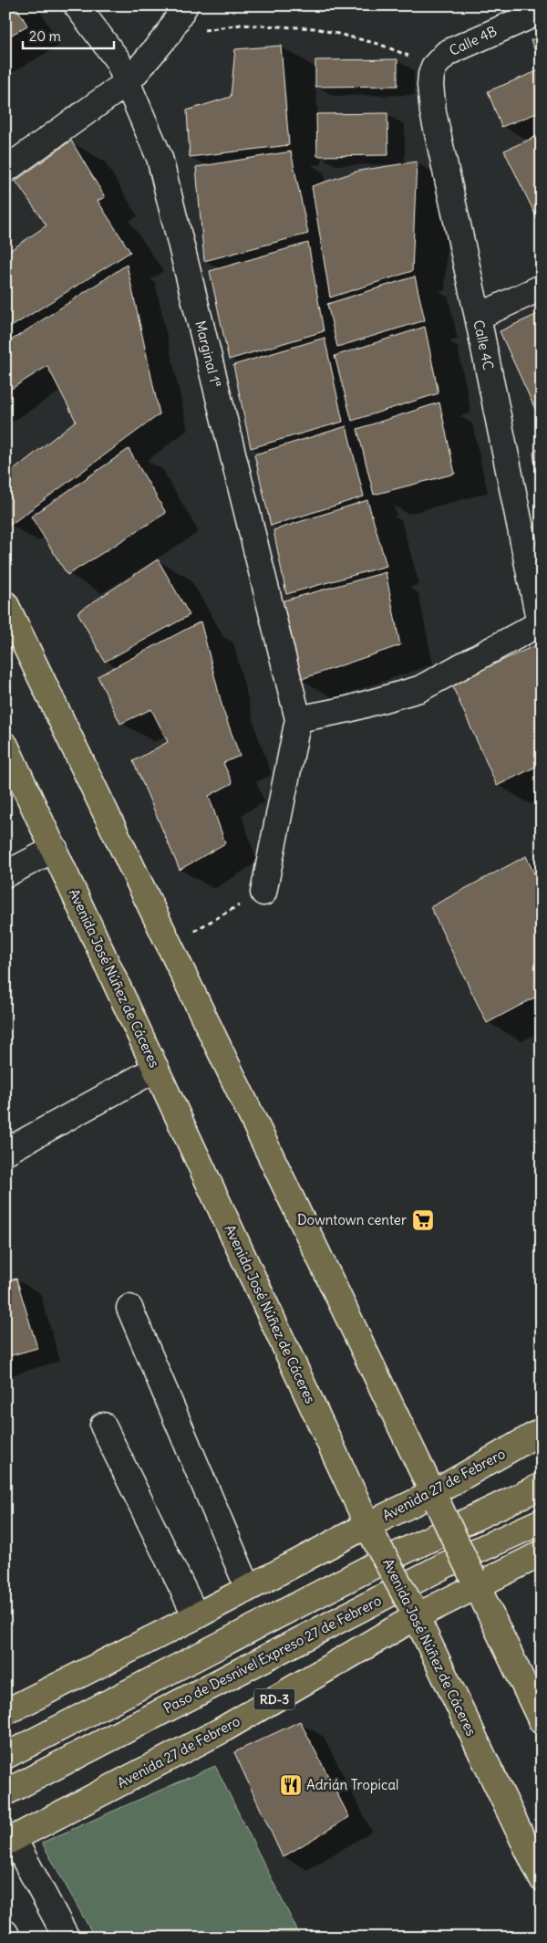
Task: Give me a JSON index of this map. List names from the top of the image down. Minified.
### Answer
{"streets":{"main road":["Avenida José Núñez de Cáceres","Avenida 27 de Febrero","Paso de Desnivel Expreso 27 de Febrero","RD-3"],"street":["Calle 4B","Calle 4C","Marginal 1ª"]},"crossings":[["Calle 4B","Calle 4C"],["Avenida José Núñez de Cáceres","Avenida 27 de Febrero"]],"places":{"supermarket":["Downtown center"],"restaurant":["Adrián Tropical"]},"scale_bar":"20 m"}
